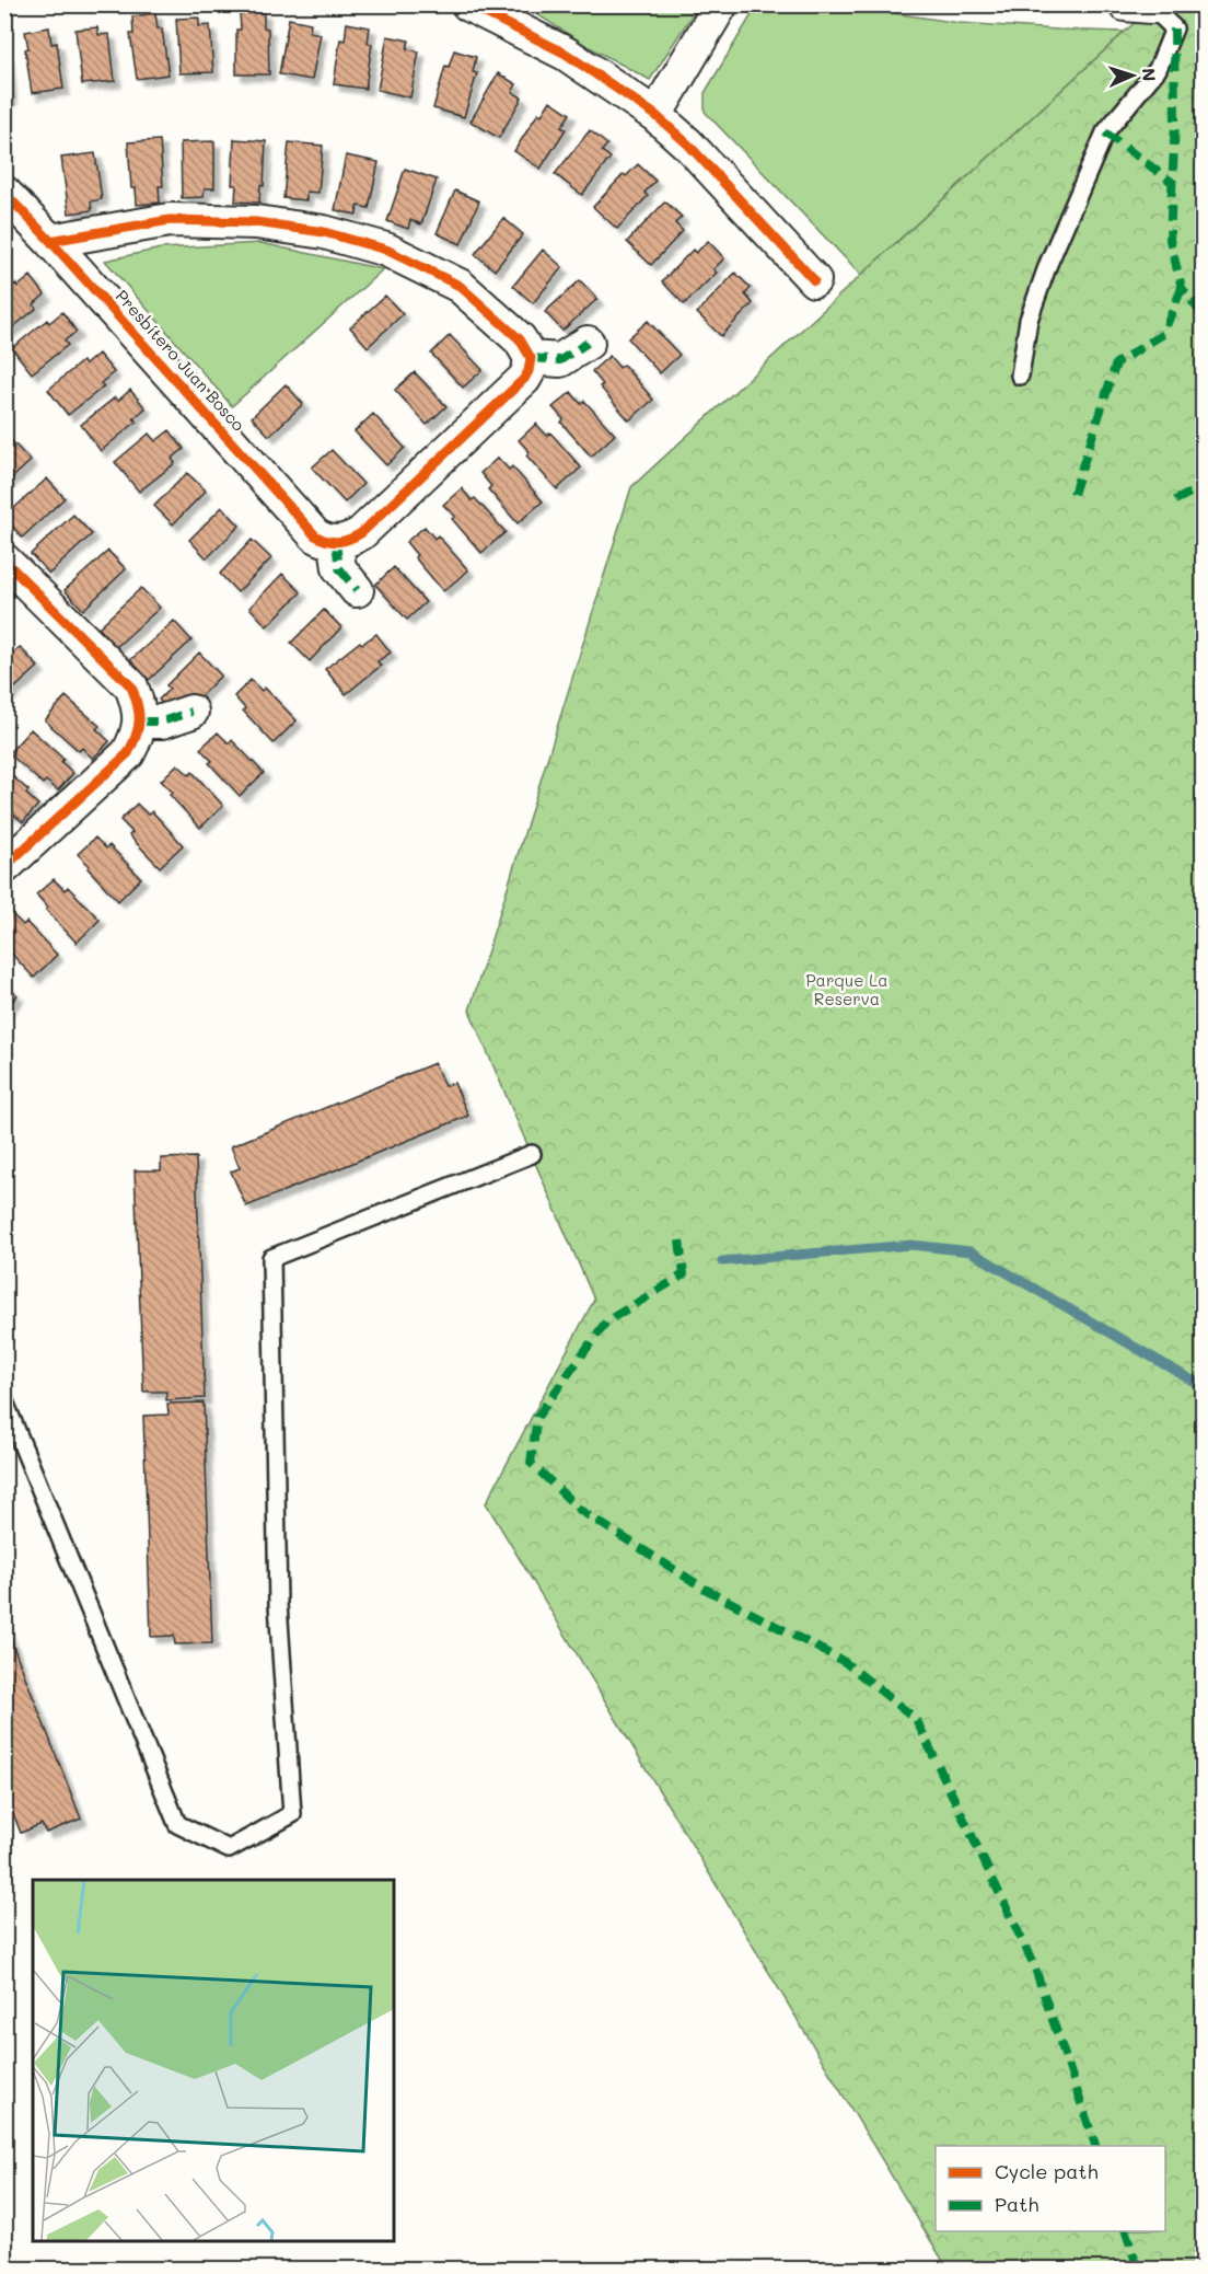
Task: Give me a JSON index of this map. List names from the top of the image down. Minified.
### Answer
{"streets":{"street":["Presbítero Juan Bosco"]},"parks":["Parque La Reserva"],"legend":["Cycle path","Path"],"north":"right"}
